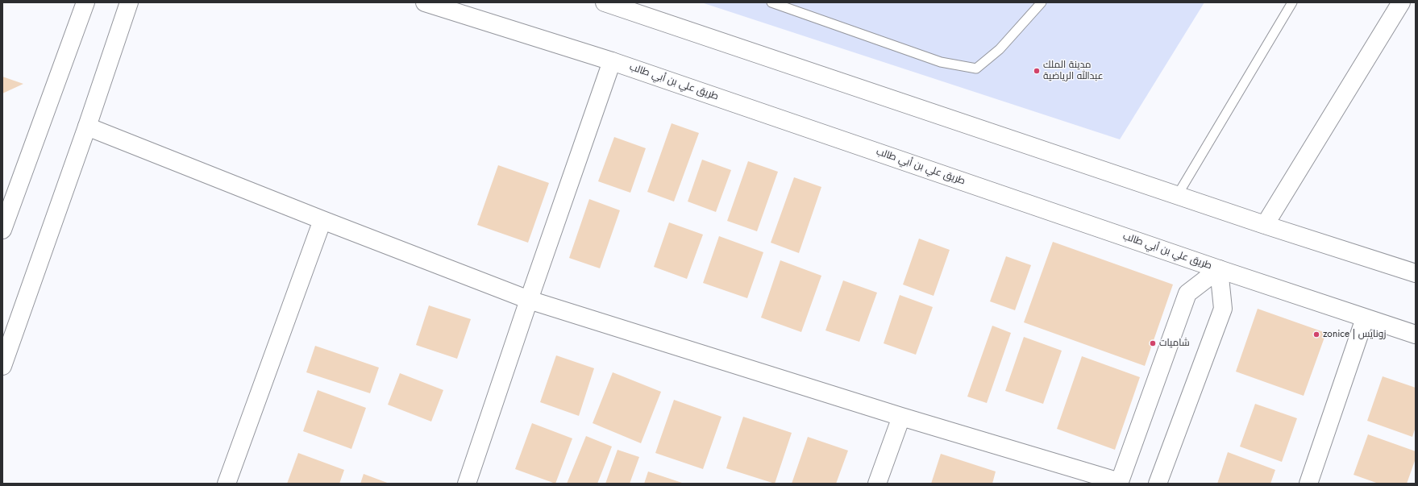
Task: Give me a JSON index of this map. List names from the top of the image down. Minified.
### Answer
{"streets":{"street":["طريق علي بن أبي طالب"]},"places":["مدينة الملك عبدالله الرياضية","zonice | زونايس","شاميات"]}
